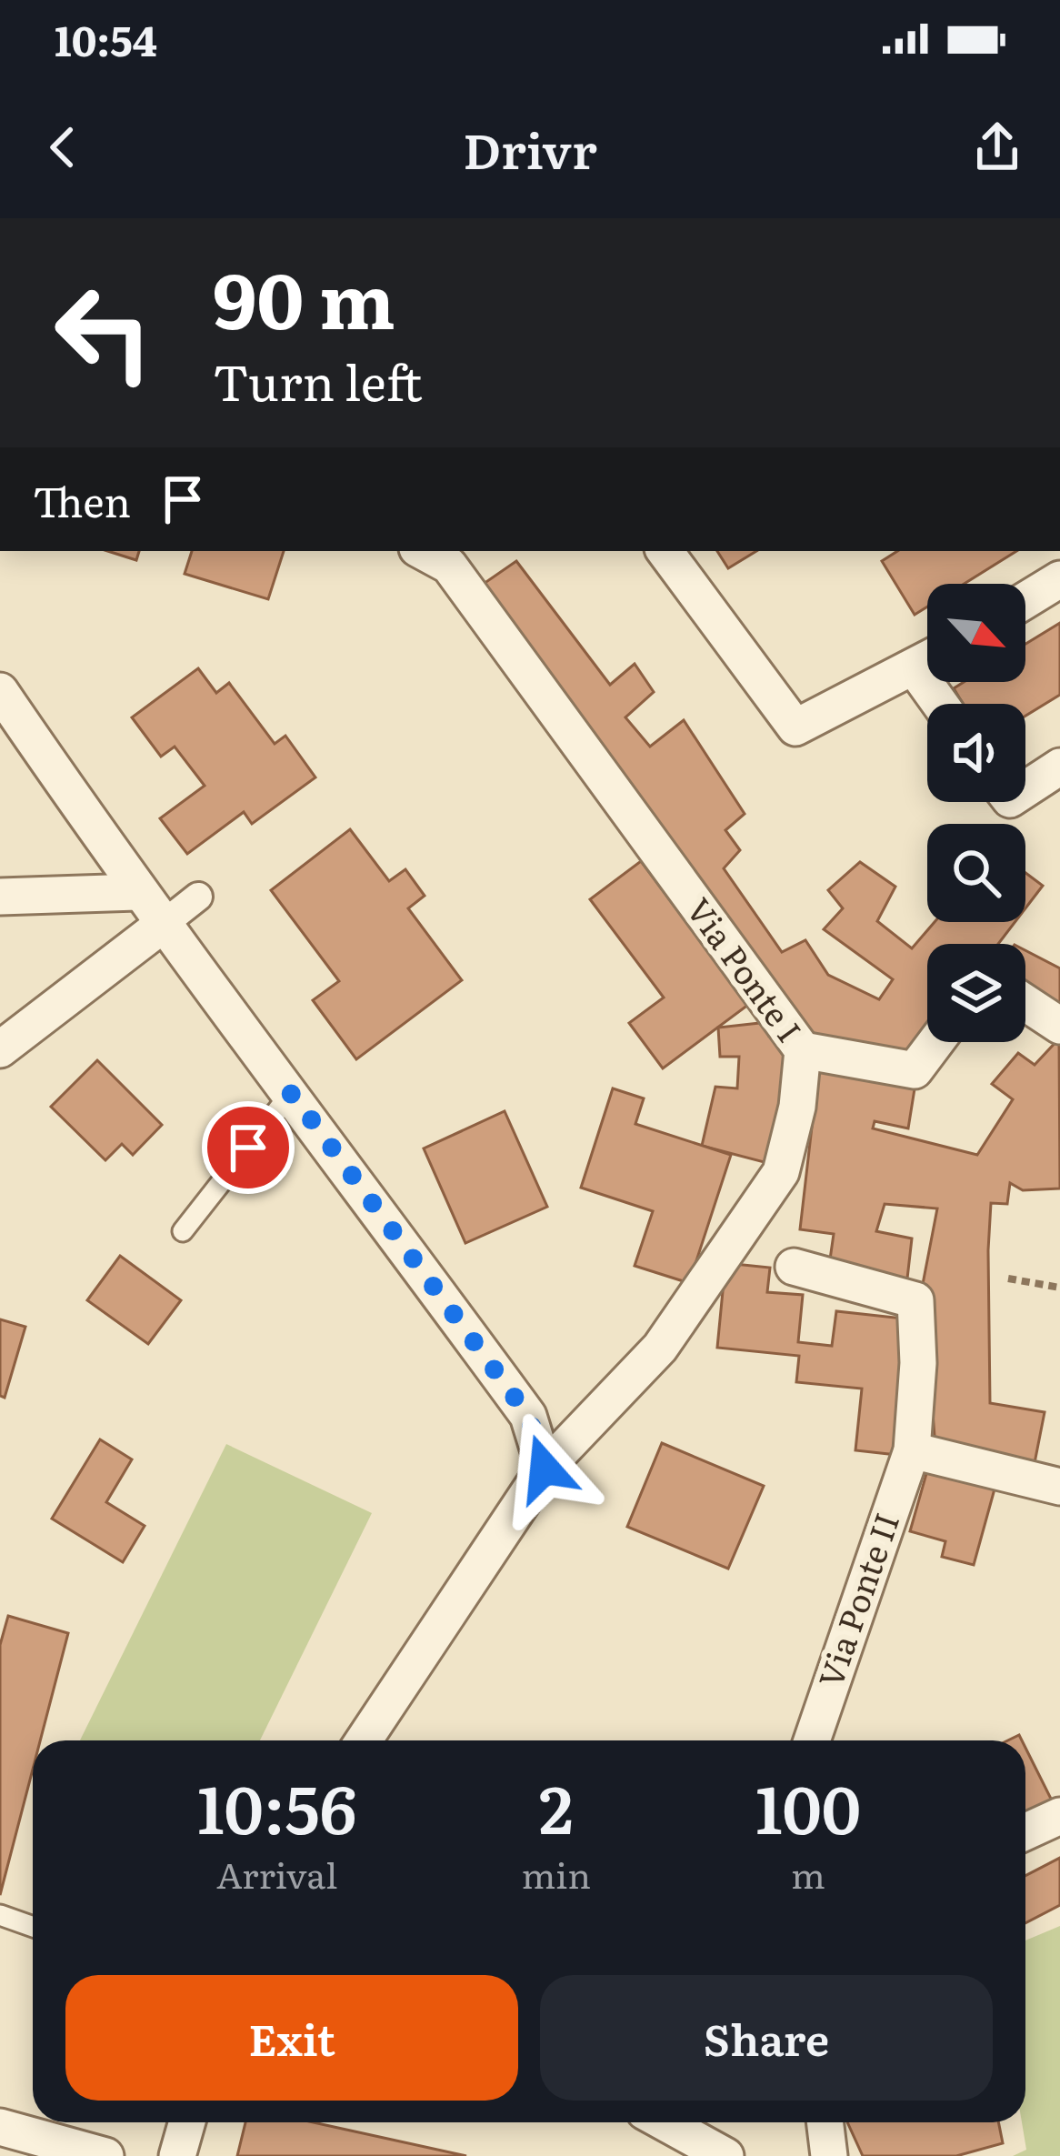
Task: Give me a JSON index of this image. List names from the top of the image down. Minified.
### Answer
{"streets":{"street":["Via Ponte I","Via Ponte II"]},"north":"bottom right","page":{"status":"10:54","header":"Drivr","turn":["90 m","Turn left"],"then":"Then","eta":["10:56","Arrival","2","min","100","m"],"buttons":["Exit","Share"]}}
